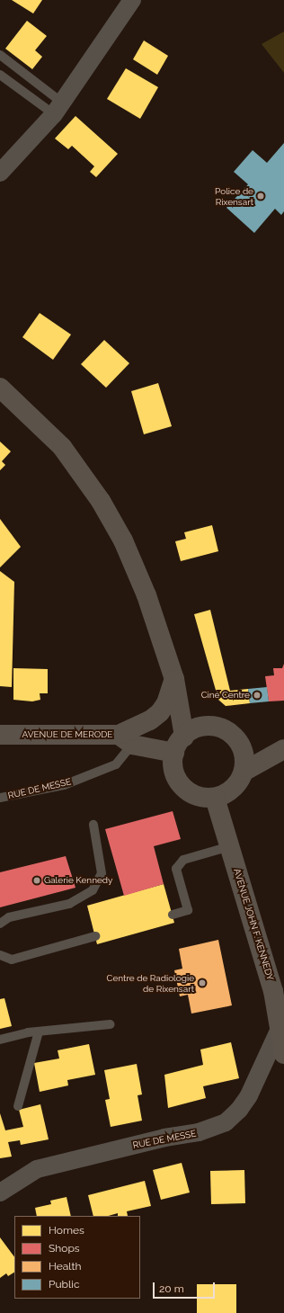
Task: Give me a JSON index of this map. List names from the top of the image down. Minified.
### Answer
{"streets":{"main road":["AVENUE DE MERODE","AVENUE JOHN F. KENNEDY"],"street":["RUE DE MESSE"]},"crossings":[["AVENUE DE MERODE","RUE DE MESSE"],["AVENUE DE MERODE","AVENUE JOHN F. KENNEDY"],["RUE DE MESSE","AVENUE JOHN F. KENNEDY"]],"places":["Police de Rixensart","Ciné Centre","Galerie Kennedy","Centre de Radiologie de Rixensart"],"legend":["Homes","Shops","Health","Public"],"scale_bar":"20 m"}
